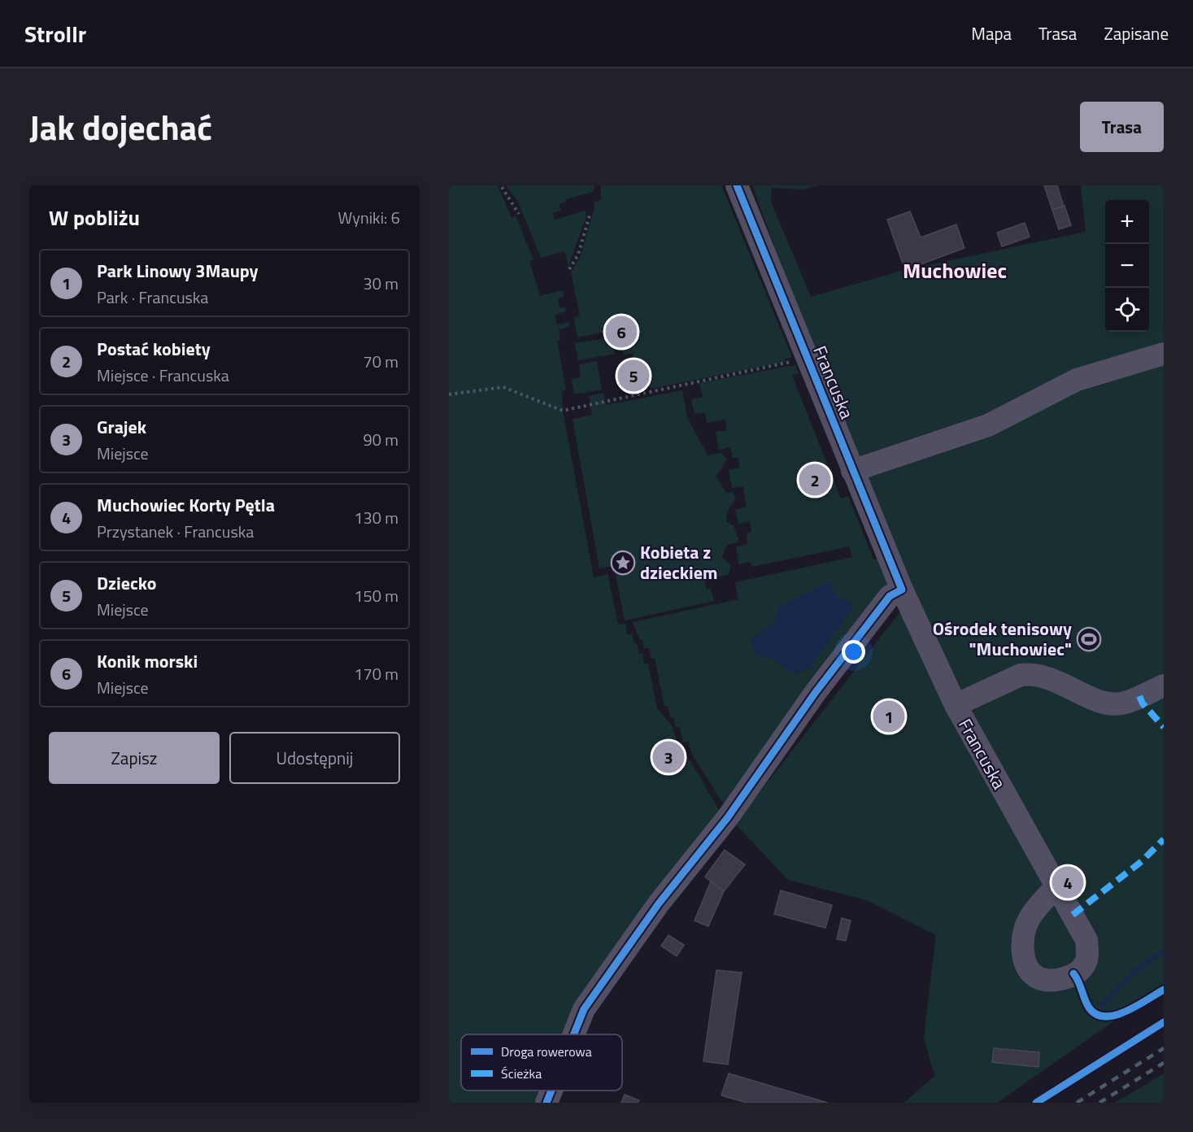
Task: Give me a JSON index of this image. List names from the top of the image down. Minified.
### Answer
{"streets":{"street":["Francuska"]},"districts":["Muchowiec"],"places":{"place":["Kobieta z dzieckiem"],"sports":["Ośrodek tenisowy \"Muchowiec\""]},"legend":["Droga rowerowa","Ścieżka"],"page":{"header":"Strollr","nav":["Mapa","Trasa","Zapisane"],"title":"Jak dojechać","buttons":["Trasa",["Zapisz","Udostępnij"]],"heading":["W pobliżu","Wyniki: 6"],"map_buttons":["+","−"],"list":[{"mark":"1","name":"Park Linowy 3Maupy","note":"Park · Francuska","value":"30 m"},{"mark":"2","name":"Postać kobiety","note":"Miejsce · Francuska","value":"70 m"},{"mark":"3","name":"Grajek","note":"Miejsce","value":"90 m"},{"mark":"4","name":"Muchowiec Korty Pętla","note":"Przystanek · Francuska","value":"130 m"},{"mark":"5","name":"Dziecko","note":"Miejsce","value":"150 m"},{"mark":"6","name":"Konik morski","note":"Miejsce","value":"170 m"}],"pins":["6","5","2","1","3","4"]}}
